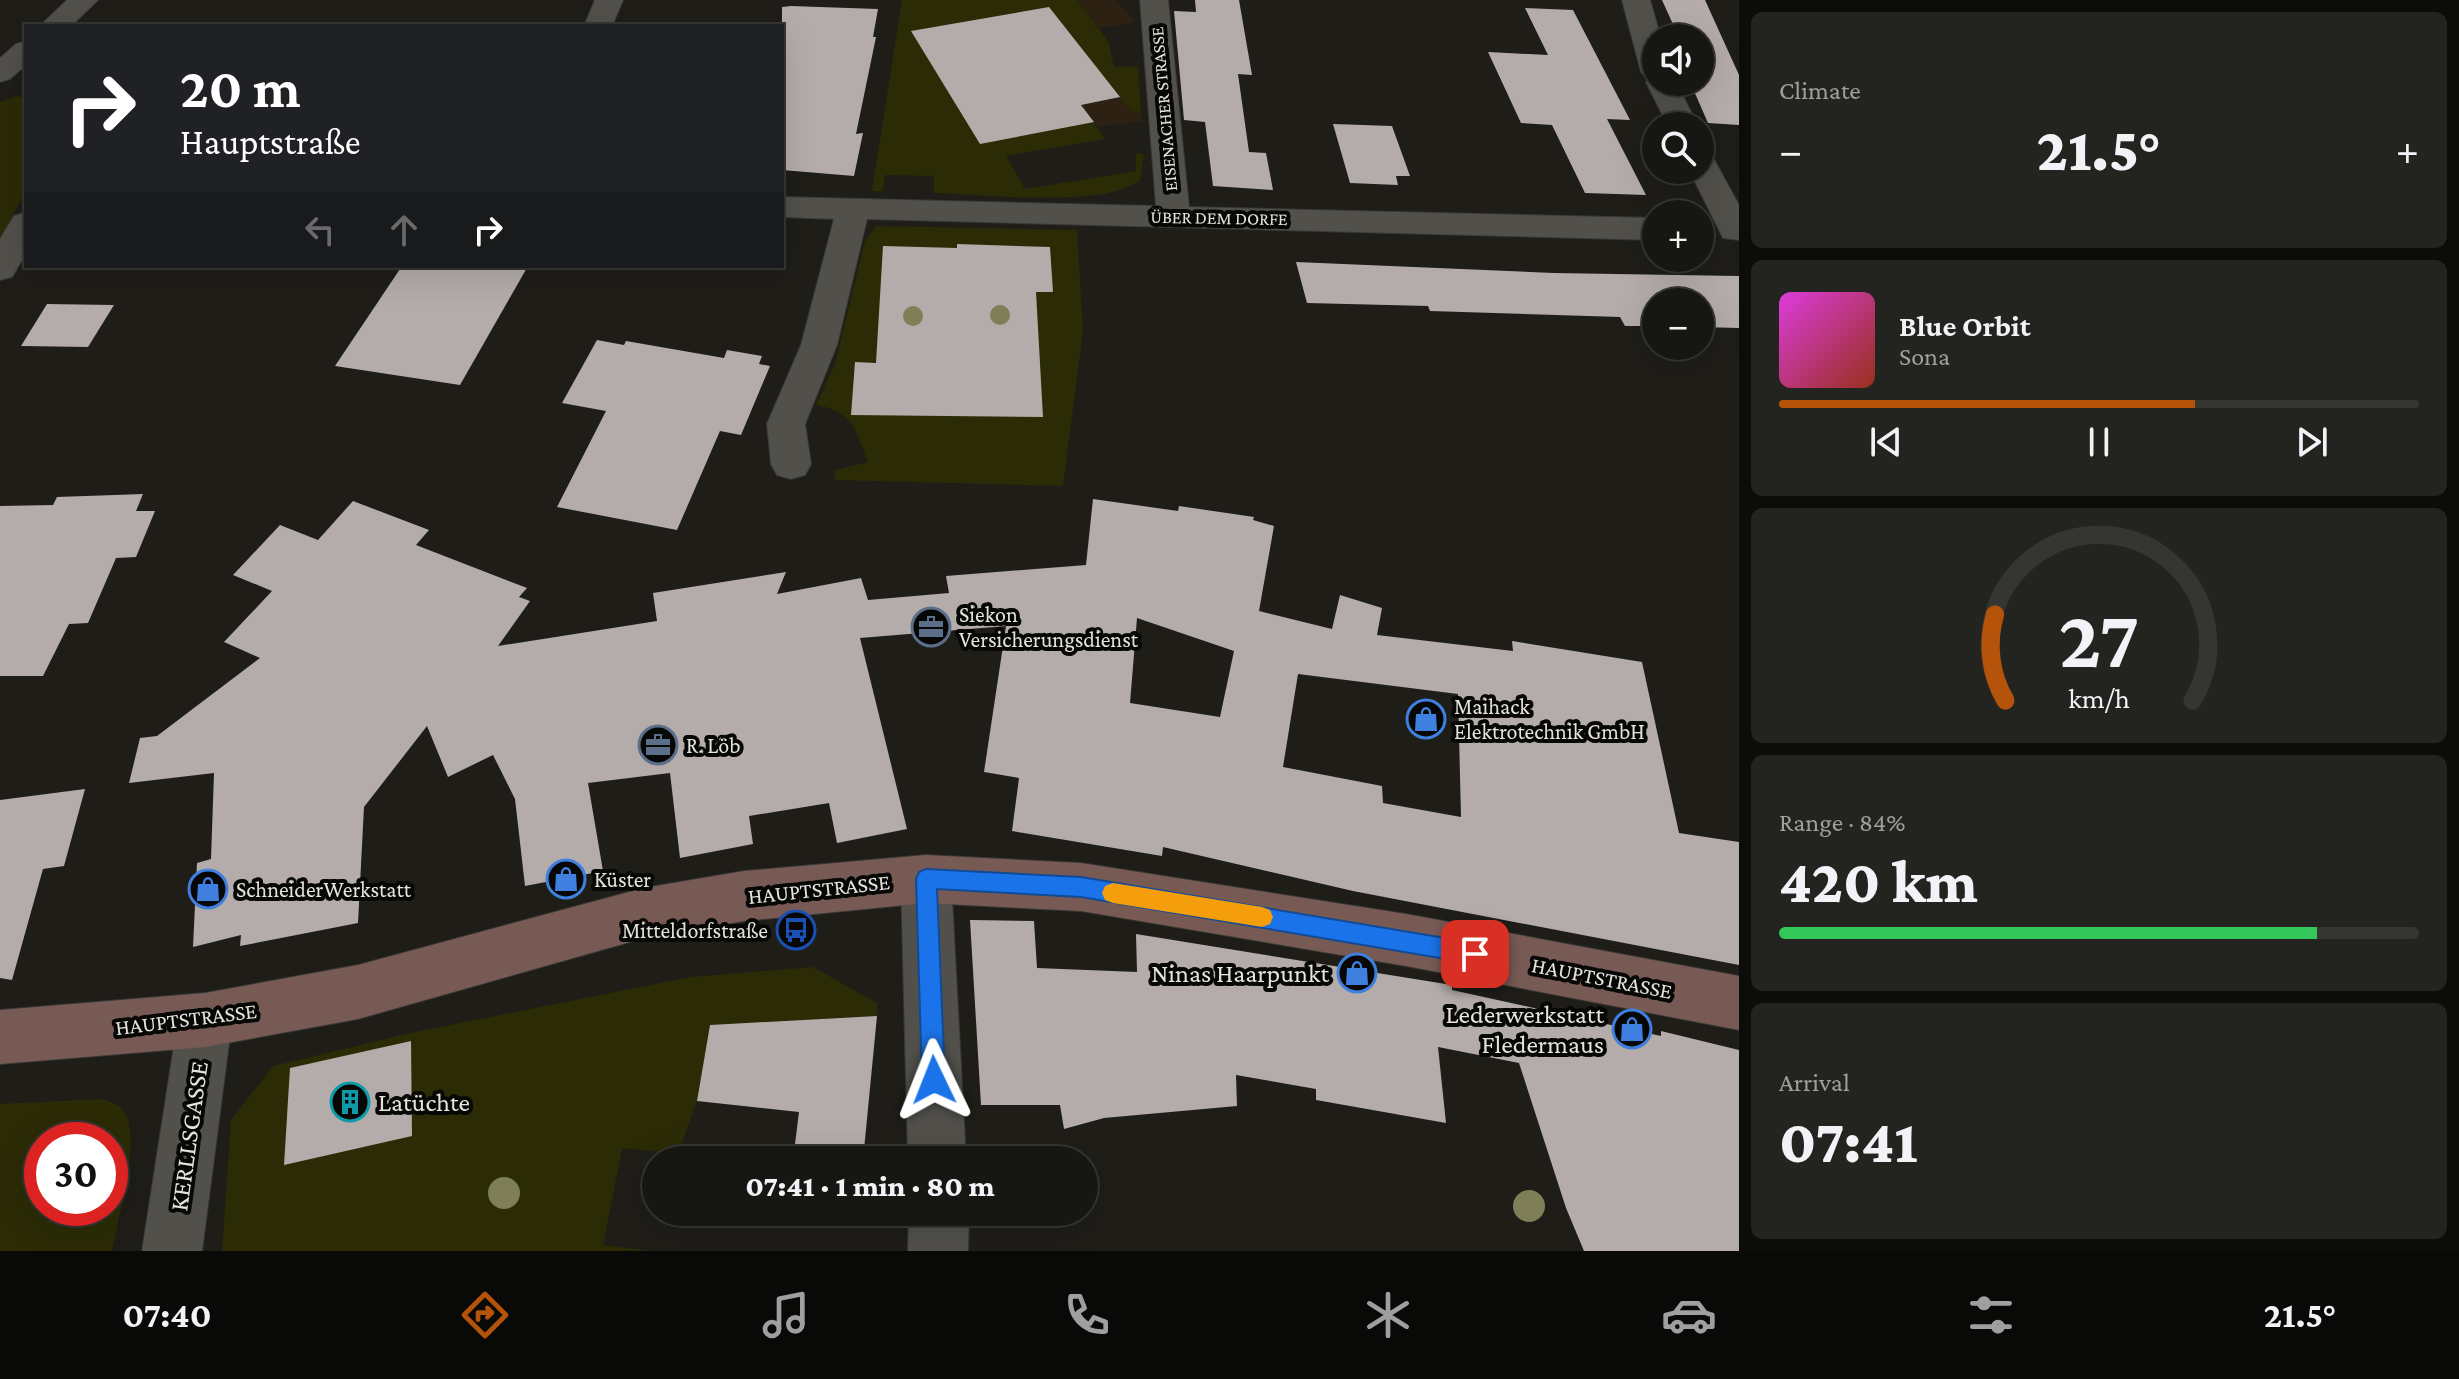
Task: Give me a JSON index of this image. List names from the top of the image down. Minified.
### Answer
{"streets":{"main road":["HAUPTSTRASSE"],"street":["EISENACHER STRASSE","ÜBER DEM DORFE","KERLLSGASSE"]},"crossings":[["EISENACHER STRASSE","ÜBER DEM DORFE"],["HAUPTSTRASSE","KERLLSGASSE"]],"places":{"office":["Siekon Versicherungsdienst","R. Löb"],"shop":["Maihack Elektrotechnik GmbH","Küster","SchneiderWerkstatt","Ninas Haarpunkt","Lederwerkstatt Fledermaus"],"bus stop":["Mitteldorfstraße"],"building":["Latüchte"]},"page":{"tile":["Climate",["Range · 84%","420 km"],["Arrival","07:41"]],"map_buttons":["+","−"],"turn":["20 m","Hauptstraße"],"heat":["−","21.5°","+"],"song":["Blue Orbit","Sona"],"limit":"30","trip":"07:41 · 1 min · 80 m","tabs":["07:40","21.5°"],"gauge":["27","km/h"]}}
